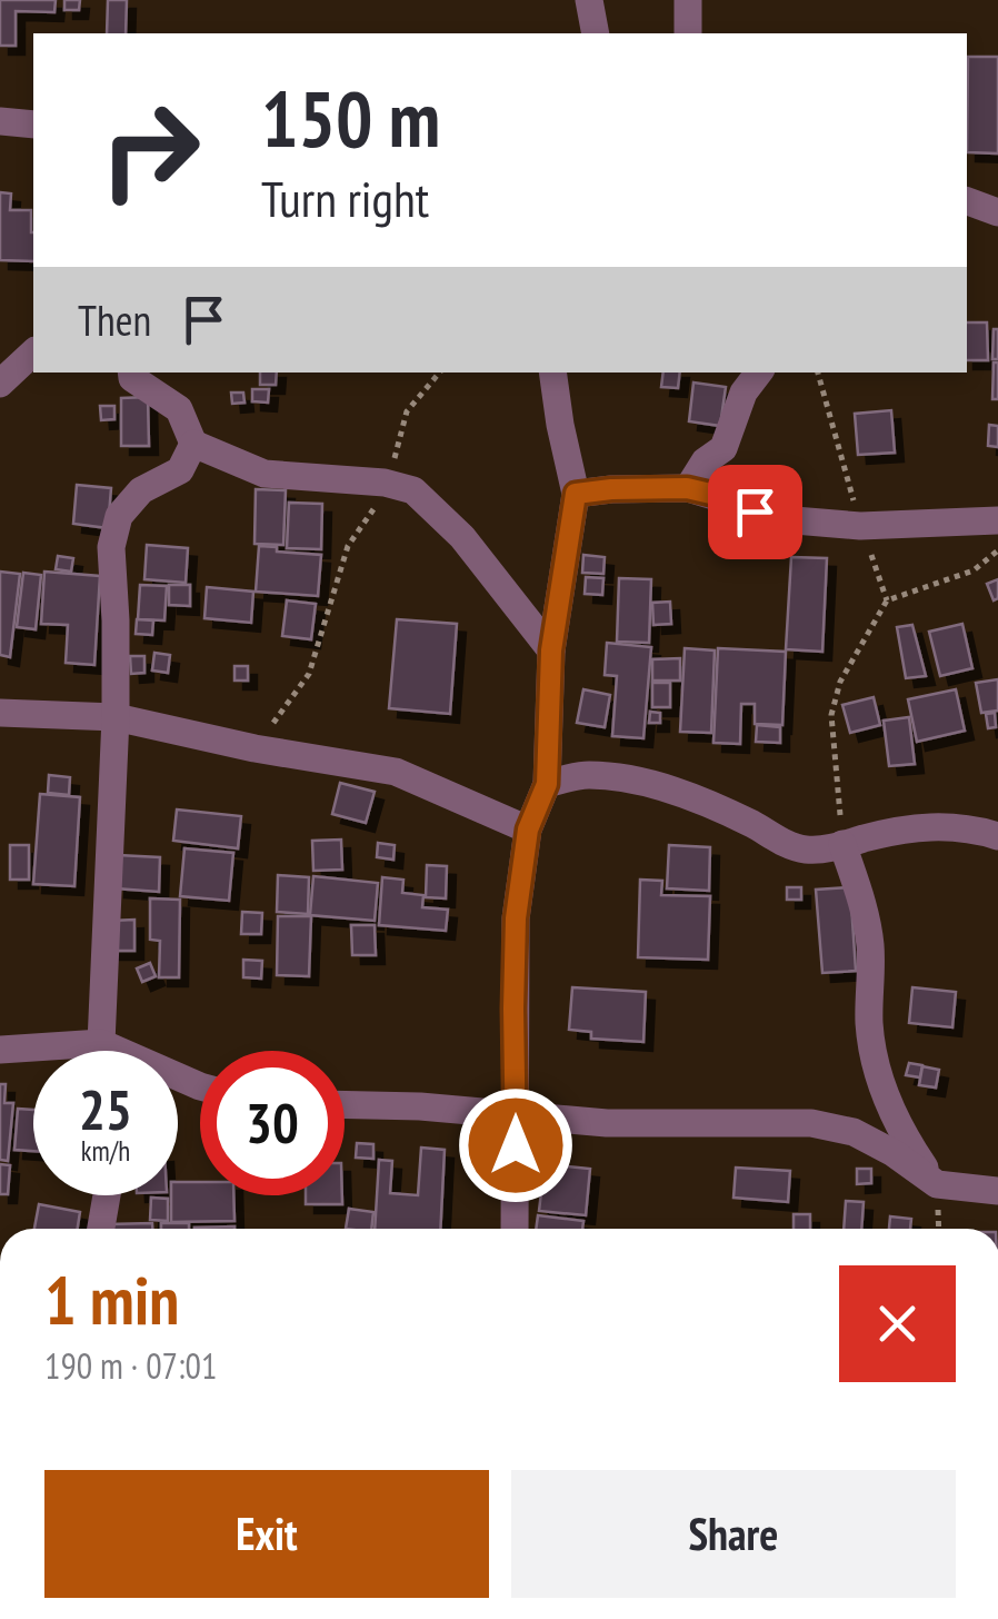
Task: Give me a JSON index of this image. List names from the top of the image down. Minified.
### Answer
{"page":{"turn":["150 m","Turn right"],"then":"Then","speed":"25 km/h","limit":"30","heading":["1 min","190 m · 07:01"],"buttons":["Exit","Share"]}}
